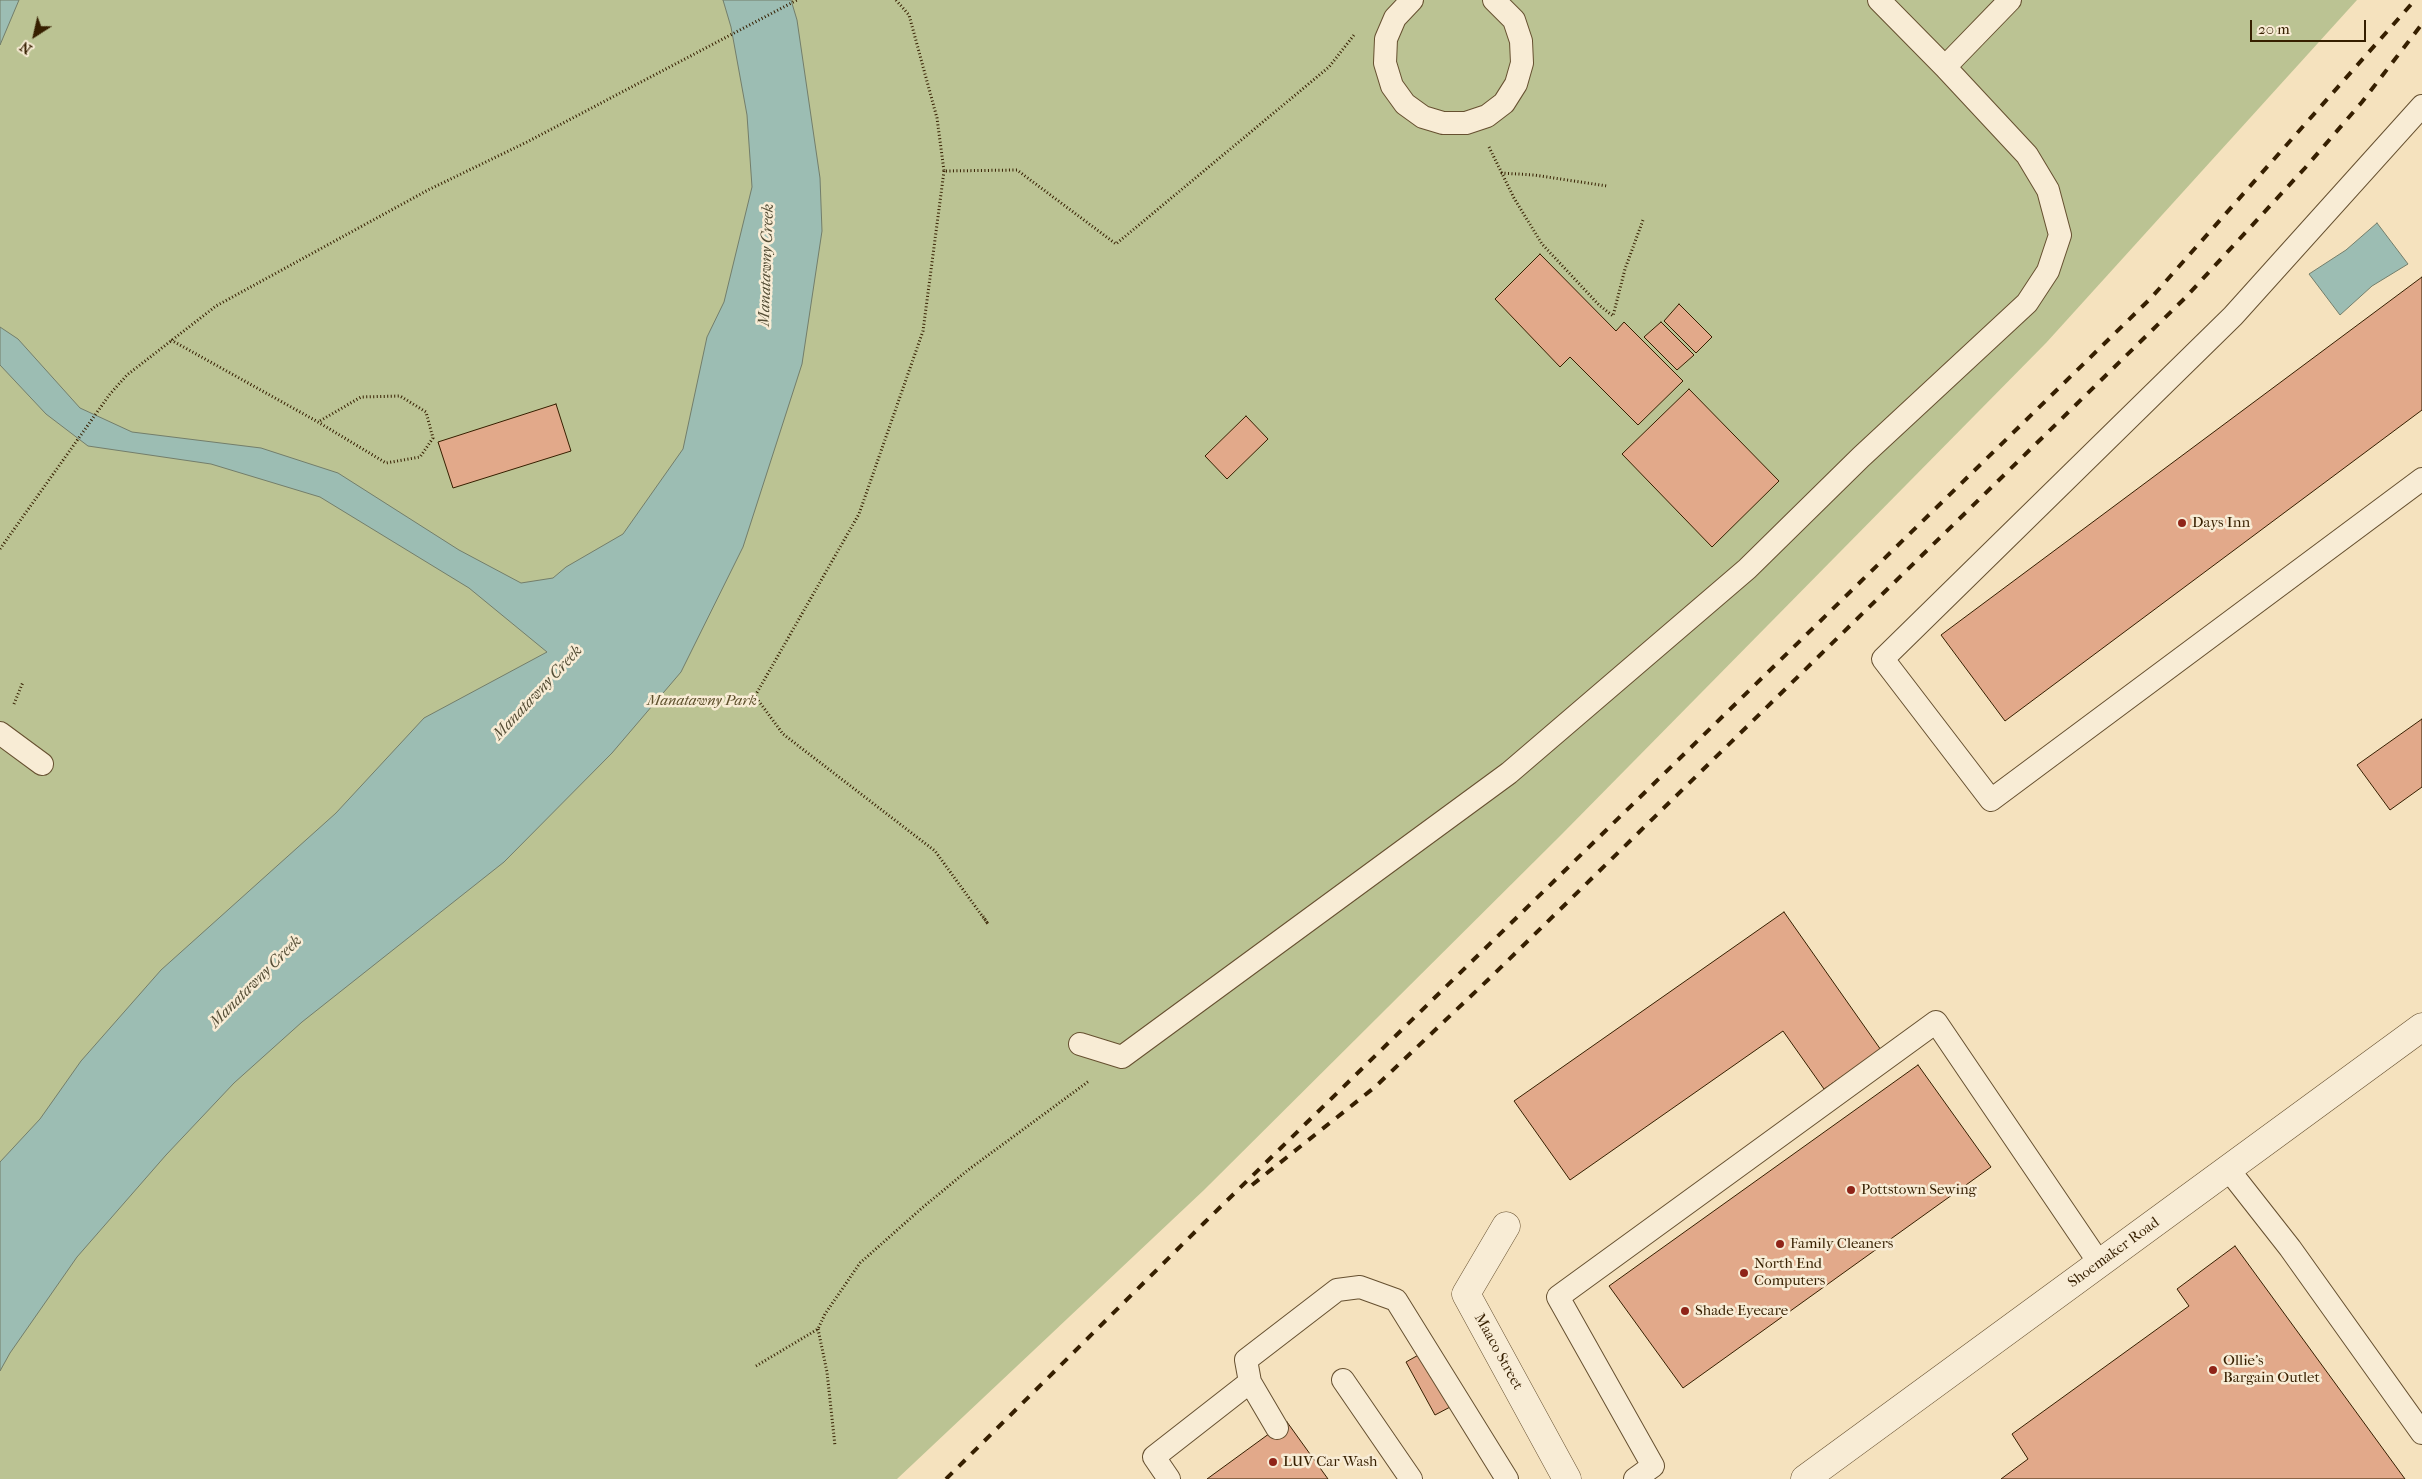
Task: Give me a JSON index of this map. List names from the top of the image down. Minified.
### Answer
{"streets":{"street":["Shoemaker Road","Maaco Street"]},"water":["Manatawny Creek"],"parks":["Manatawny Park"],"places":["Days Inn","Pottstown Sewing","Family Cleaners","North End Computers","Shade Eyecare","Ollie's Bargain Outlet","LUV Car Wash"],"scale_bar":"20 m","north":"bottom left"}
